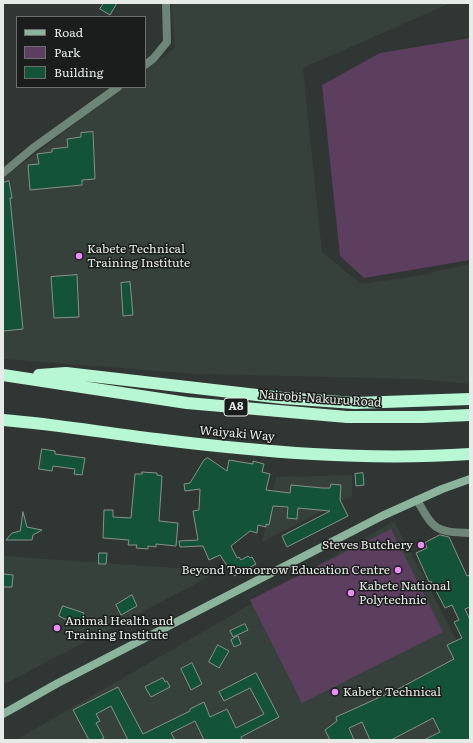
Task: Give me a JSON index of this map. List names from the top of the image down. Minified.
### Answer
{"streets":{"highway":["Nairobi-Nakuru Road","A8","Waiyaki Way"]},"places":["Kabete Technical Training Institute","Steves Butchery","Beyond Tomorrow Education Centre","Kabete National Polytechnic","Animal Health and Training Institute","Kabete Technical"],"legend":["Road","Park","Building"]}
